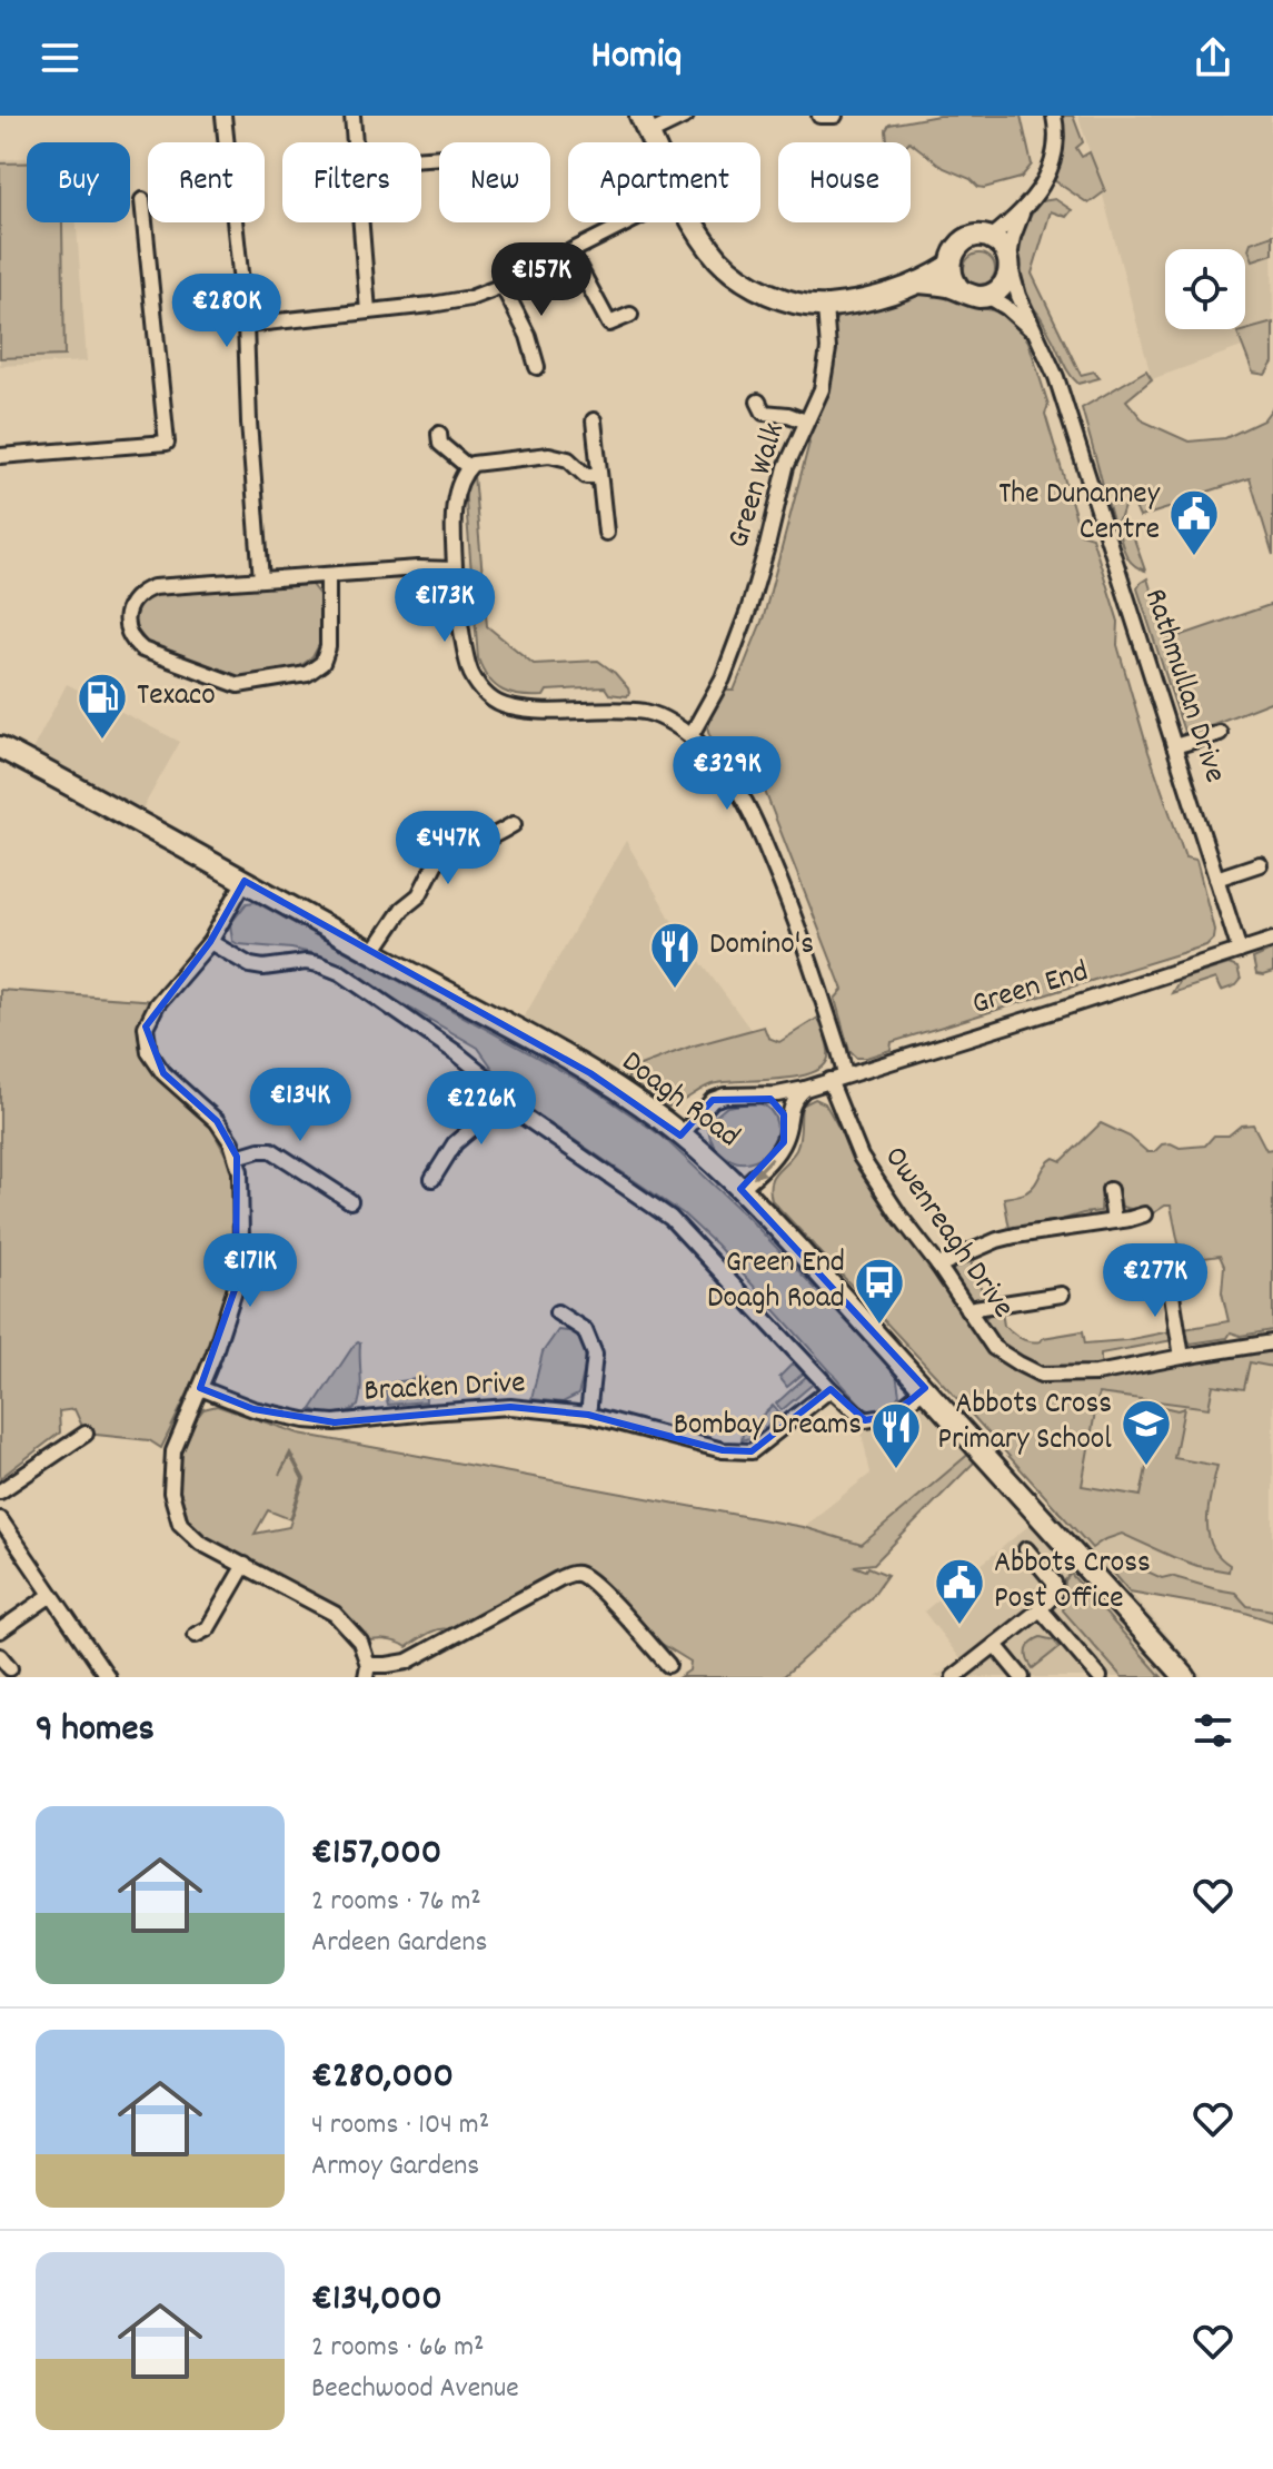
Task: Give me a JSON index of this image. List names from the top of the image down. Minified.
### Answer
{"streets":{"main road":["Doagh Road"],"street":["Green Walk","Rathmullan Drive","Green End","Owenreagh Drive","Bracken Drive"]},"crossings":[["Rathmullan Drive","Green End"],["Green End","Doagh Road"],["Green End","Owenreagh Drive"]],"places":{"public building":["The Dunanney Centre","Abbots Cross Post Office"],"fuel station":["Texaco"],"restaurant":["Domino's","Bombay Dreams"],"bus stop":["Green End Doagh Road"],"school or university":["Abbots Cross Primary School"]},"page":{"header":"Homiq","chip":["Buy","Rent","Filters","New","Apartment","House"],"price":["€157K","€280K","€173K","€329K","€447K","€134K","€226K","€171K","€277K"],"heading":"9 homes","list":[{"name":"€157,000","note":"2 rooms · 76 m² · Ardeen Gardens"},{"name":"€280,000","note":"4 rooms · 104 m² · Armoy Gardens"},{"name":"€134,000","note":"2 rooms · 66 m² · Beechwood Avenue"}]}}
